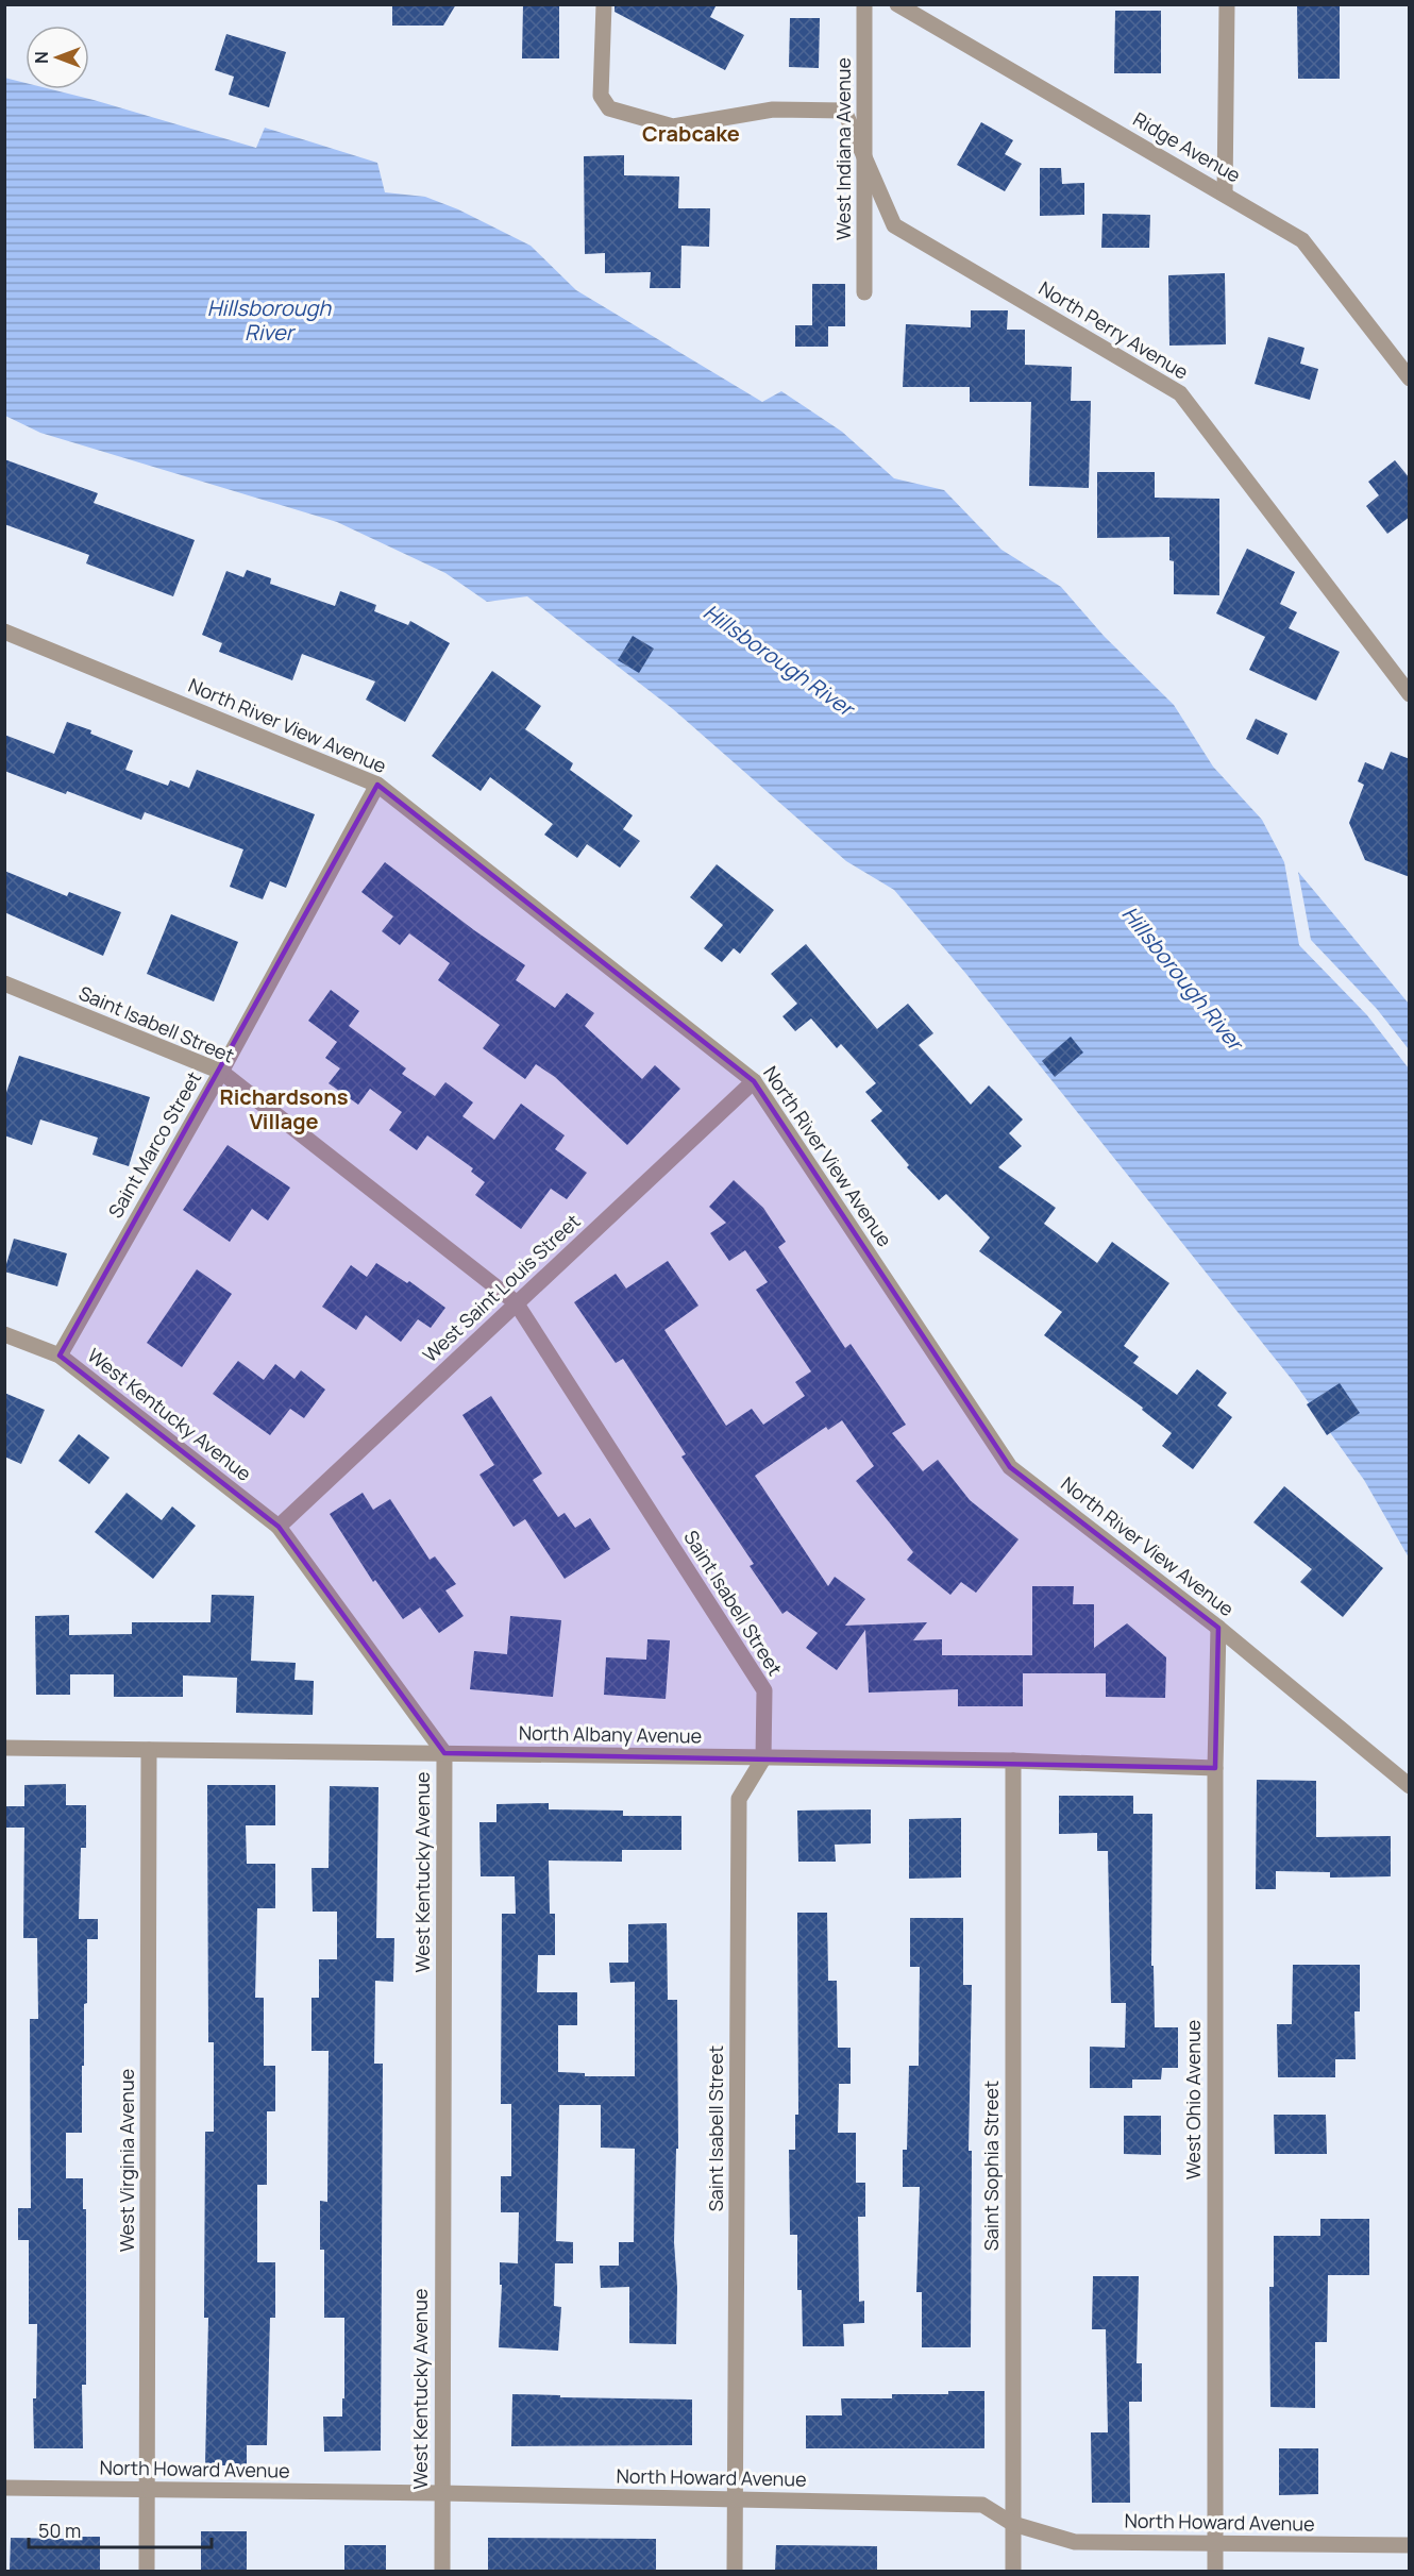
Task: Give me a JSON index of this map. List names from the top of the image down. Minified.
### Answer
{"streets":{"street":["Ridge Avenue","West Indiana Avenue","North Perry Avenue","North River View Avenue","Saint Isabell Street","Saint Marco Street","West Saint Louis Street","West Kentucky Avenue","North Albany Avenue","West Ohio Avenue","West Virginia Avenue","Saint Sophia Street","North Howard Avenue"]},"crossings":[["West Indiana Avenue","North Perry Avenue"],["North River View Avenue","Saint Marco Street"],["North River View Avenue","West Saint Louis Street"],["North River View Avenue","West Ohio Avenue"],["Saint Isabell Street","Saint Marco Street"],["Saint Isabell Street","West Saint Louis Street"],["Saint Isabell Street","North Albany Avenue"],["Saint Isabell Street","North Howard Avenue"],["Saint Marco Street","West Kentucky Avenue"],["West Saint Louis Street","West Kentucky Avenue"],["West Kentucky Avenue","North Albany Avenue"],["West Kentucky Avenue","North Howard Avenue"],["North Albany Avenue","West Ohio Avenue"],["North Albany Avenue","West Virginia Avenue"],["North Albany Avenue","Saint Sophia Street"],["West Ohio Avenue","North Howard Avenue"],["West Virginia Avenue","North Howard Avenue"],["Saint Sophia Street","North Howard Avenue"]],"districts":["Crabcake","Richardsons Village"],"water":["Hillsborough River"],"scale_bar":"50 m","north":"left"}
